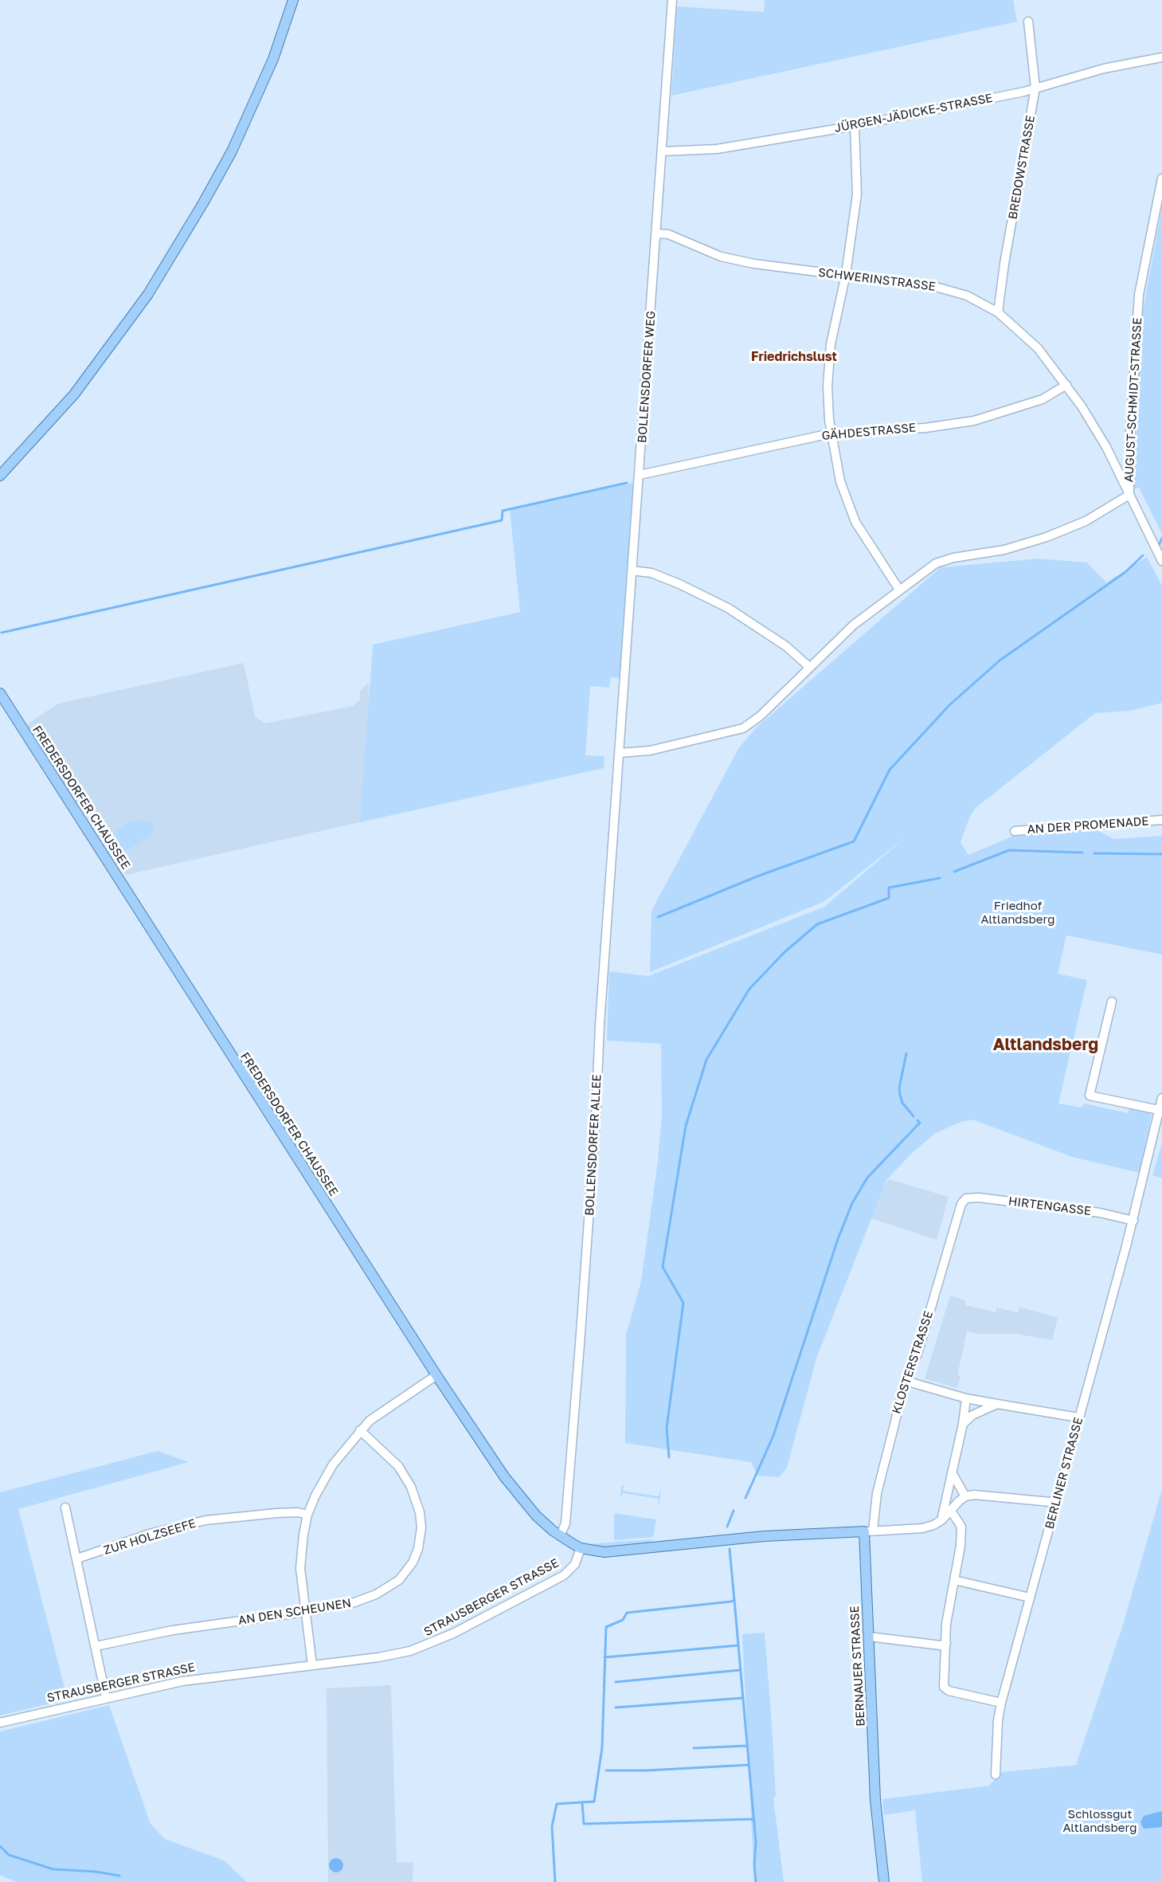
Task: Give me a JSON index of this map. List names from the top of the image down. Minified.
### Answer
{"streets":{"main road":["FREDERSDORFER CHAUSSEE","BERNAUER STRASSE"],"street":["JÜRGEN-JÄDICKE-STRASSE","BREDOWSTRASSE","SCHWERINSTRASSE","BOLLENSDORFER WEG","AUGUST-SCHMIDT-STRASSE","GÄHDESTRASSE","AN DER PROMENADE","BOLLENSDORFER ALLEE","HIRTENGASSE","KLOSTERSTRASSE","BERLINER STRASSE","ZUR HOLZSEEFE","STRAUSBERGER STRASSE","AN DEN SCHEUNEN"]},"crossings":[["JÜRGEN-JÄDICKE-STRASSE","BREDOWSTRASSE"],["JÜRGEN-JÄDICKE-STRASSE","BOLLENSDORFER WEG"],["BREDOWSTRASSE","SCHWERINSTRASSE"],["SCHWERINSTRASSE","BOLLENSDORFER WEG"],["SCHWERINSTRASSE","AUGUST-SCHMIDT-STRASSE"],["SCHWERINSTRASSE","GÄHDESTRASSE"],["BOLLENSDORFER WEG","AUGUST-SCHMIDT-STRASSE"],["BOLLENSDORFER WEG","GÄHDESTRASSE"],["BOLLENSDORFER WEG","BOLLENSDORFER ALLEE"],["AUGUST-SCHMIDT-STRASSE","BOLLENSDORFER ALLEE"],["FREDERSDORFER CHAUSSEE","BOLLENSDORFER ALLEE"],["FREDERSDORFER CHAUSSEE","STRAUSBERGER STRASSE"],["HIRTENGASSE","KLOSTERSTRASSE"],["HIRTENGASSE","BERLINER STRASSE"],["KLOSTERSTRASSE","BERNAUER STRASSE"]],"districts":["Friedrichslust","Altlandsberg"],"parks":["Friedhof Altlandsberg","Schlossgut Altlandsberg"]}
